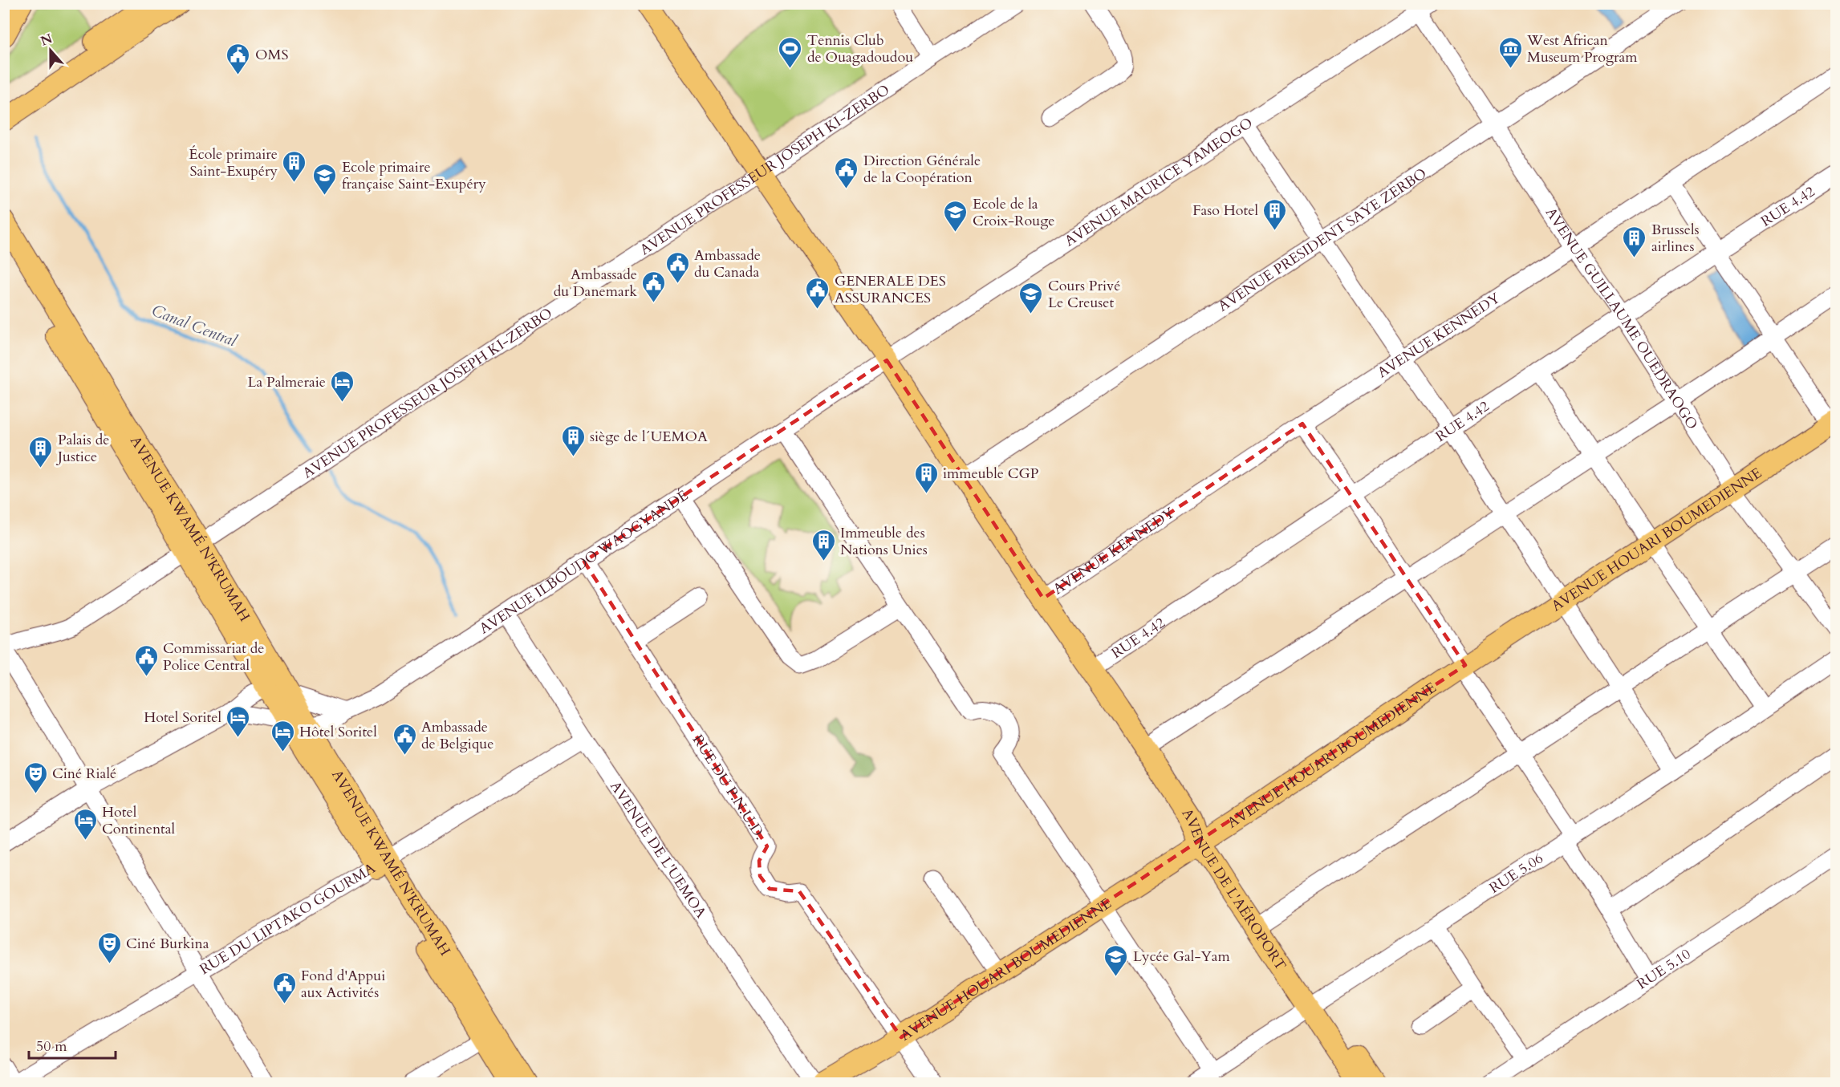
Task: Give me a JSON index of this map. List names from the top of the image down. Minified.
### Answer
{"streets":{"main road":["AVENUE KWAMÉ N'KRUMAH","AVENUE HOUARI BOUMEDIENNE","AVENUE DE L'AÉROPORT"],"street":["AVENUE PROFESSEUR JOSEPH KI-ZERBO","AVENUE MAURICE YAMEOGO","RUE 4.42","AVENUE PRESIDENT SAYE ZERBO","AVENUE GUILLAUME OUEDRAOGO","AVENUE KENNEDY","AVENUE ILBOUDO WAOGYANDÉ","RUE DU P.N.U.D.","AVENUE DE L'UEMOA","RUE 5.06","RUE DU LIPTAKO GOURMA","RUE 5.10"]},"crossings":[["AVENUE PROFESSEUR JOSEPH KI-ZERBO","AVENUE KWAMÉ N'KRUMAH"],["AVENUE PROFESSEUR JOSEPH KI-ZERBO","AVENUE DE L'AÉROPORT"],["AVENUE MAURICE YAMEOGO","AVENUE GUILLAUME OUEDRAOGO"],["AVENUE MAURICE YAMEOGO","AVENUE ILBOUDO WAOGYANDÉ"],["AVENUE MAURICE YAMEOGO","AVENUE DE L'AÉROPORT"],["RUE 4.42","AVENUE GUILLAUME OUEDRAOGO"],["RUE 4.42","AVENUE DE L'AÉROPORT"],["AVENUE PRESIDENT SAYE ZERBO","AVENUE GUILLAUME OUEDRAOGO"],["AVENUE PRESIDENT SAYE ZERBO","AVENUE DE L'AÉROPORT"],["AVENUE GUILLAUME OUEDRAOGO","AVENUE KENNEDY"],["AVENUE GUILLAUME OUEDRAOGO","AVENUE HOUARI BOUMEDIENNE"],["AVENUE KENNEDY","AVENUE DE L'AÉROPORT"],["AVENUE KWAMÉ N'KRUMAH","AVENUE ILBOUDO WAOGYANDÉ"],["AVENUE KWAMÉ N'KRUMAH","RUE DU LIPTAKO GOURMA"],["AVENUE HOUARI BOUMEDIENNE","RUE DU P.N.U.D."],["AVENUE HOUARI BOUMEDIENNE","AVENUE DE L'AÉROPORT"],["AVENUE ILBOUDO WAOGYANDÉ","RUE DU P.N.U.D."],["AVENUE ILBOUDO WAOGYANDÉ","AVENUE DE L'UEMOA"],["AVENUE ILBOUDO WAOGYANDÉ","AVENUE DE L'AÉROPORT"],["AVENUE DE L'UEMOA","RUE DU LIPTAKO GOURMA"],["RUE 5.06","AVENUE DE L'AÉROPORT"]],"water":["Canal Central"],"places":{"sports":["Tennis Club de Ouagadoudou"],"museum":["West African Museum Program"],"public building":["OMS","Direction Générale de la Coopération","Ambassade du Canada","Ambassade du Danemark","GENERALE DES ASSURANCES","Commissariat de Police Central","Ambassade de Belgique","Fond d'Appui aux Activités"],"building":["École primaire Saint-Exupéry","Faso Hotel","Brussels airlines","siège de l´UEMOA","Palais de Justice","immeuble CGP","Immeuble des Nations Unies"],"school or university":["Ecole primaire française Saint-Exupéry","Ecole de la Croix-Rouge","Cours Privé Le Creuset","Lycée Gal-Yam"],"hotel":["La Palmeraie","Hotel Soritel","Hôtel Soritel","Hotel Continental"],"theatre":["Ciné Rialé","Ciné Burkina"]},"scale_bar":"50 m","north":"top"}
